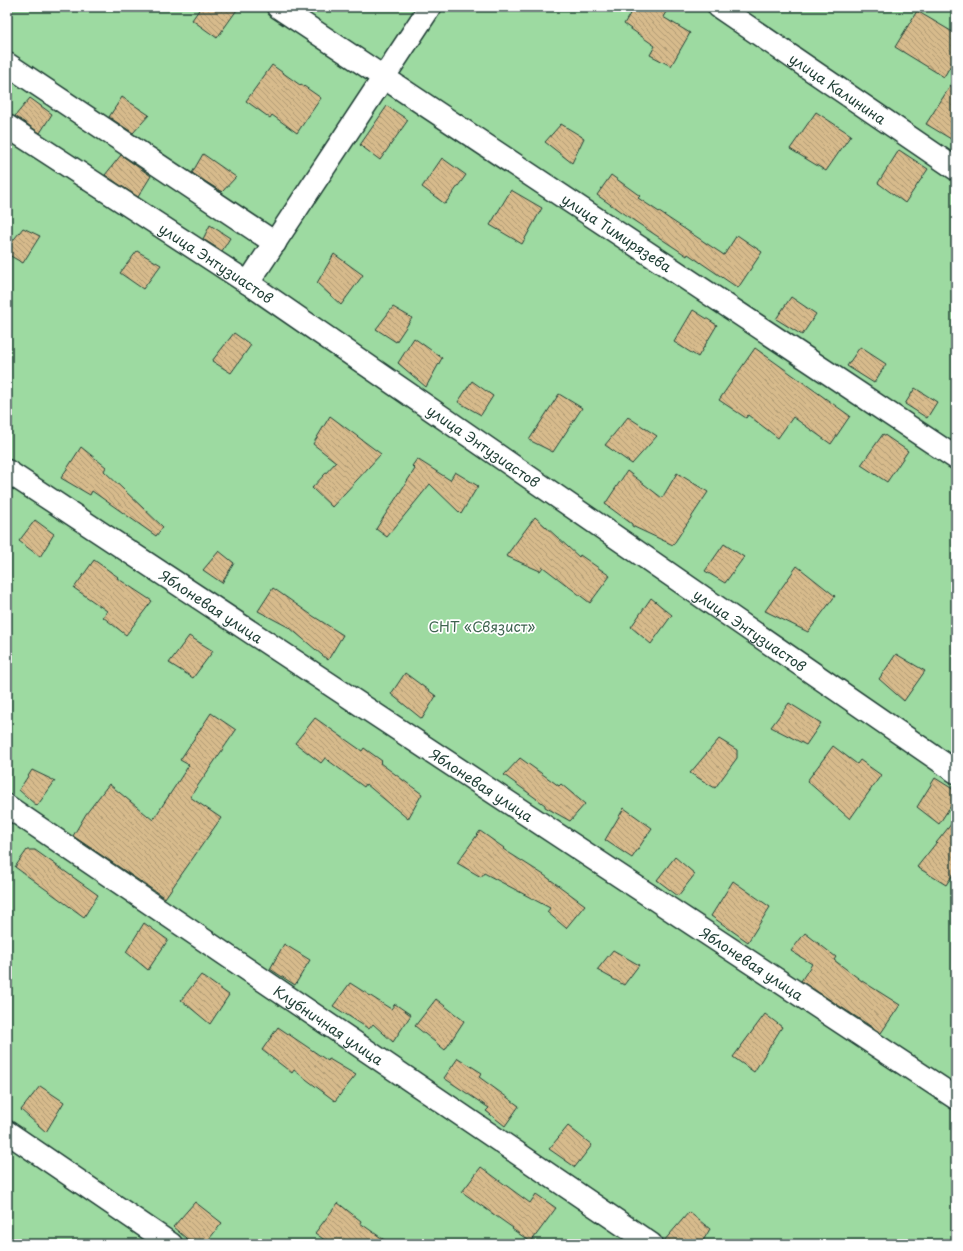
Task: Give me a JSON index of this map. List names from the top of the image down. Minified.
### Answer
{"streets":{"street":["улица Калинина","улица Тимирязева","улица Энтузиастов","Яблоневая улица","Клубничная улица"]},"parks":["СНТ «Связист»"]}
